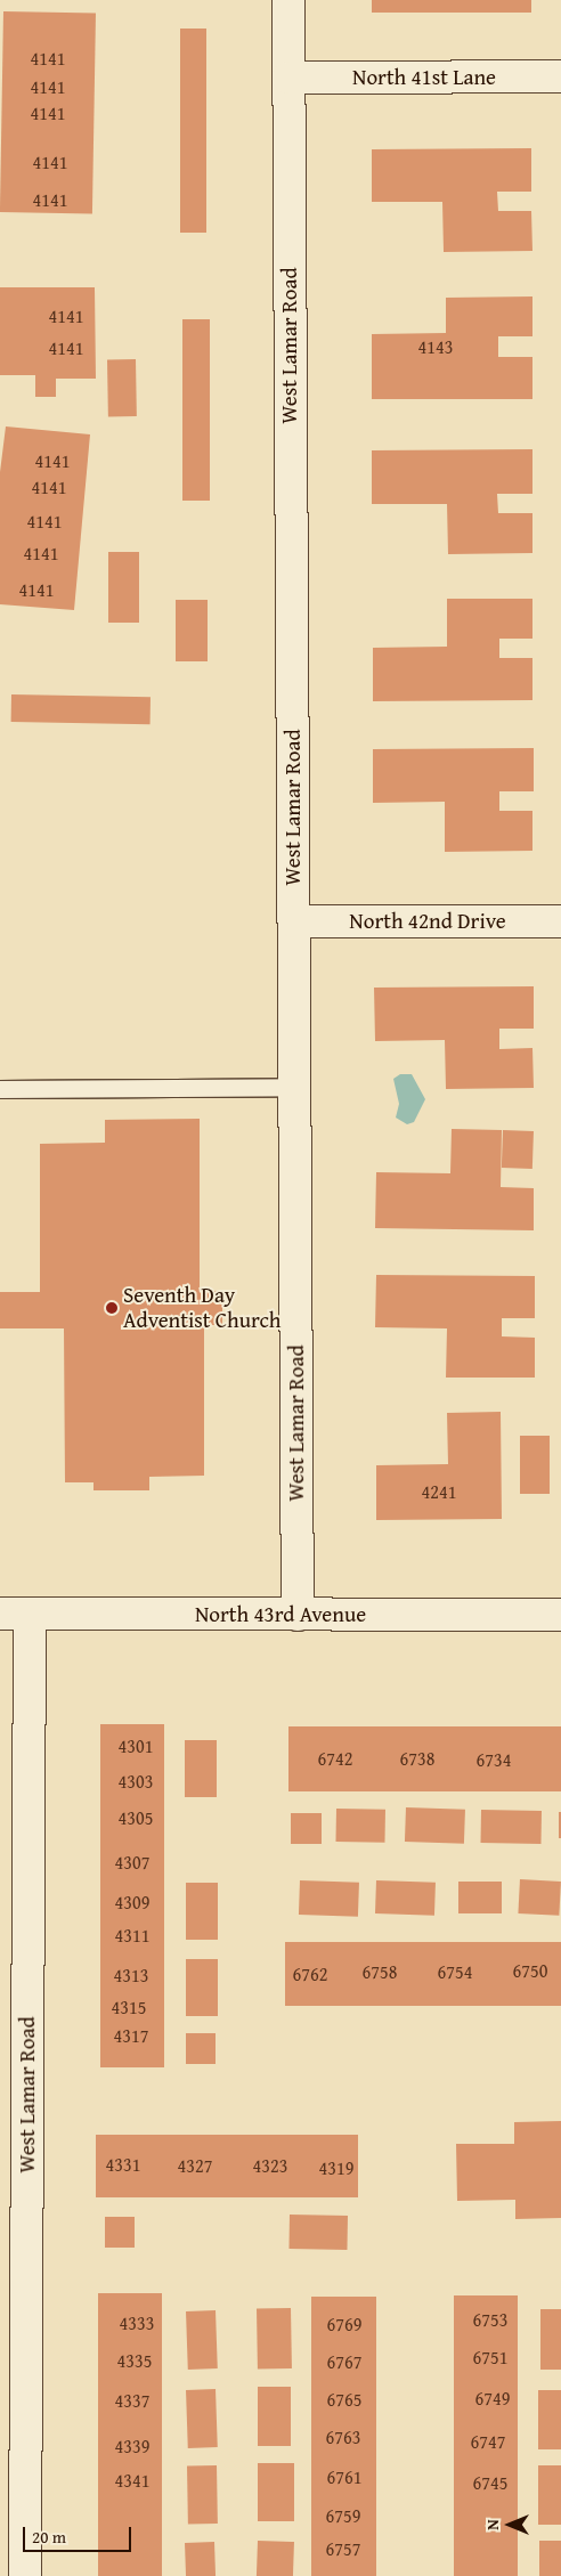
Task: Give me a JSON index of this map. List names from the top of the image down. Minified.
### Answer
{"streets":{"street":["North 41st Lane","West Lamar Road","North 42nd Drive","North 43rd Avenue"]},"crossings":[["North 41st Lane","West Lamar Road"],["West Lamar Road","North 42nd Drive"],["West Lamar Road","North 43rd Avenue"]],"places":["Seventh Day Adventist Church"],"house_numbers":["4141","4141","4141","4141","4141","4141","4143","4141","4141","4141","4141","4141","4141","4241","4301","6742","6738","6734","4303","4305","4307","4309","4311","6750","6758","6754","6762","4313","4315","4317","4331","4327","4323","4319","6753","4333","6769","6751","4335","6767","6749","6765","4337","6763","6747","4339","6761","4341","6745","6759","6757"],"scale_bar":"20 m","north":"left"}
